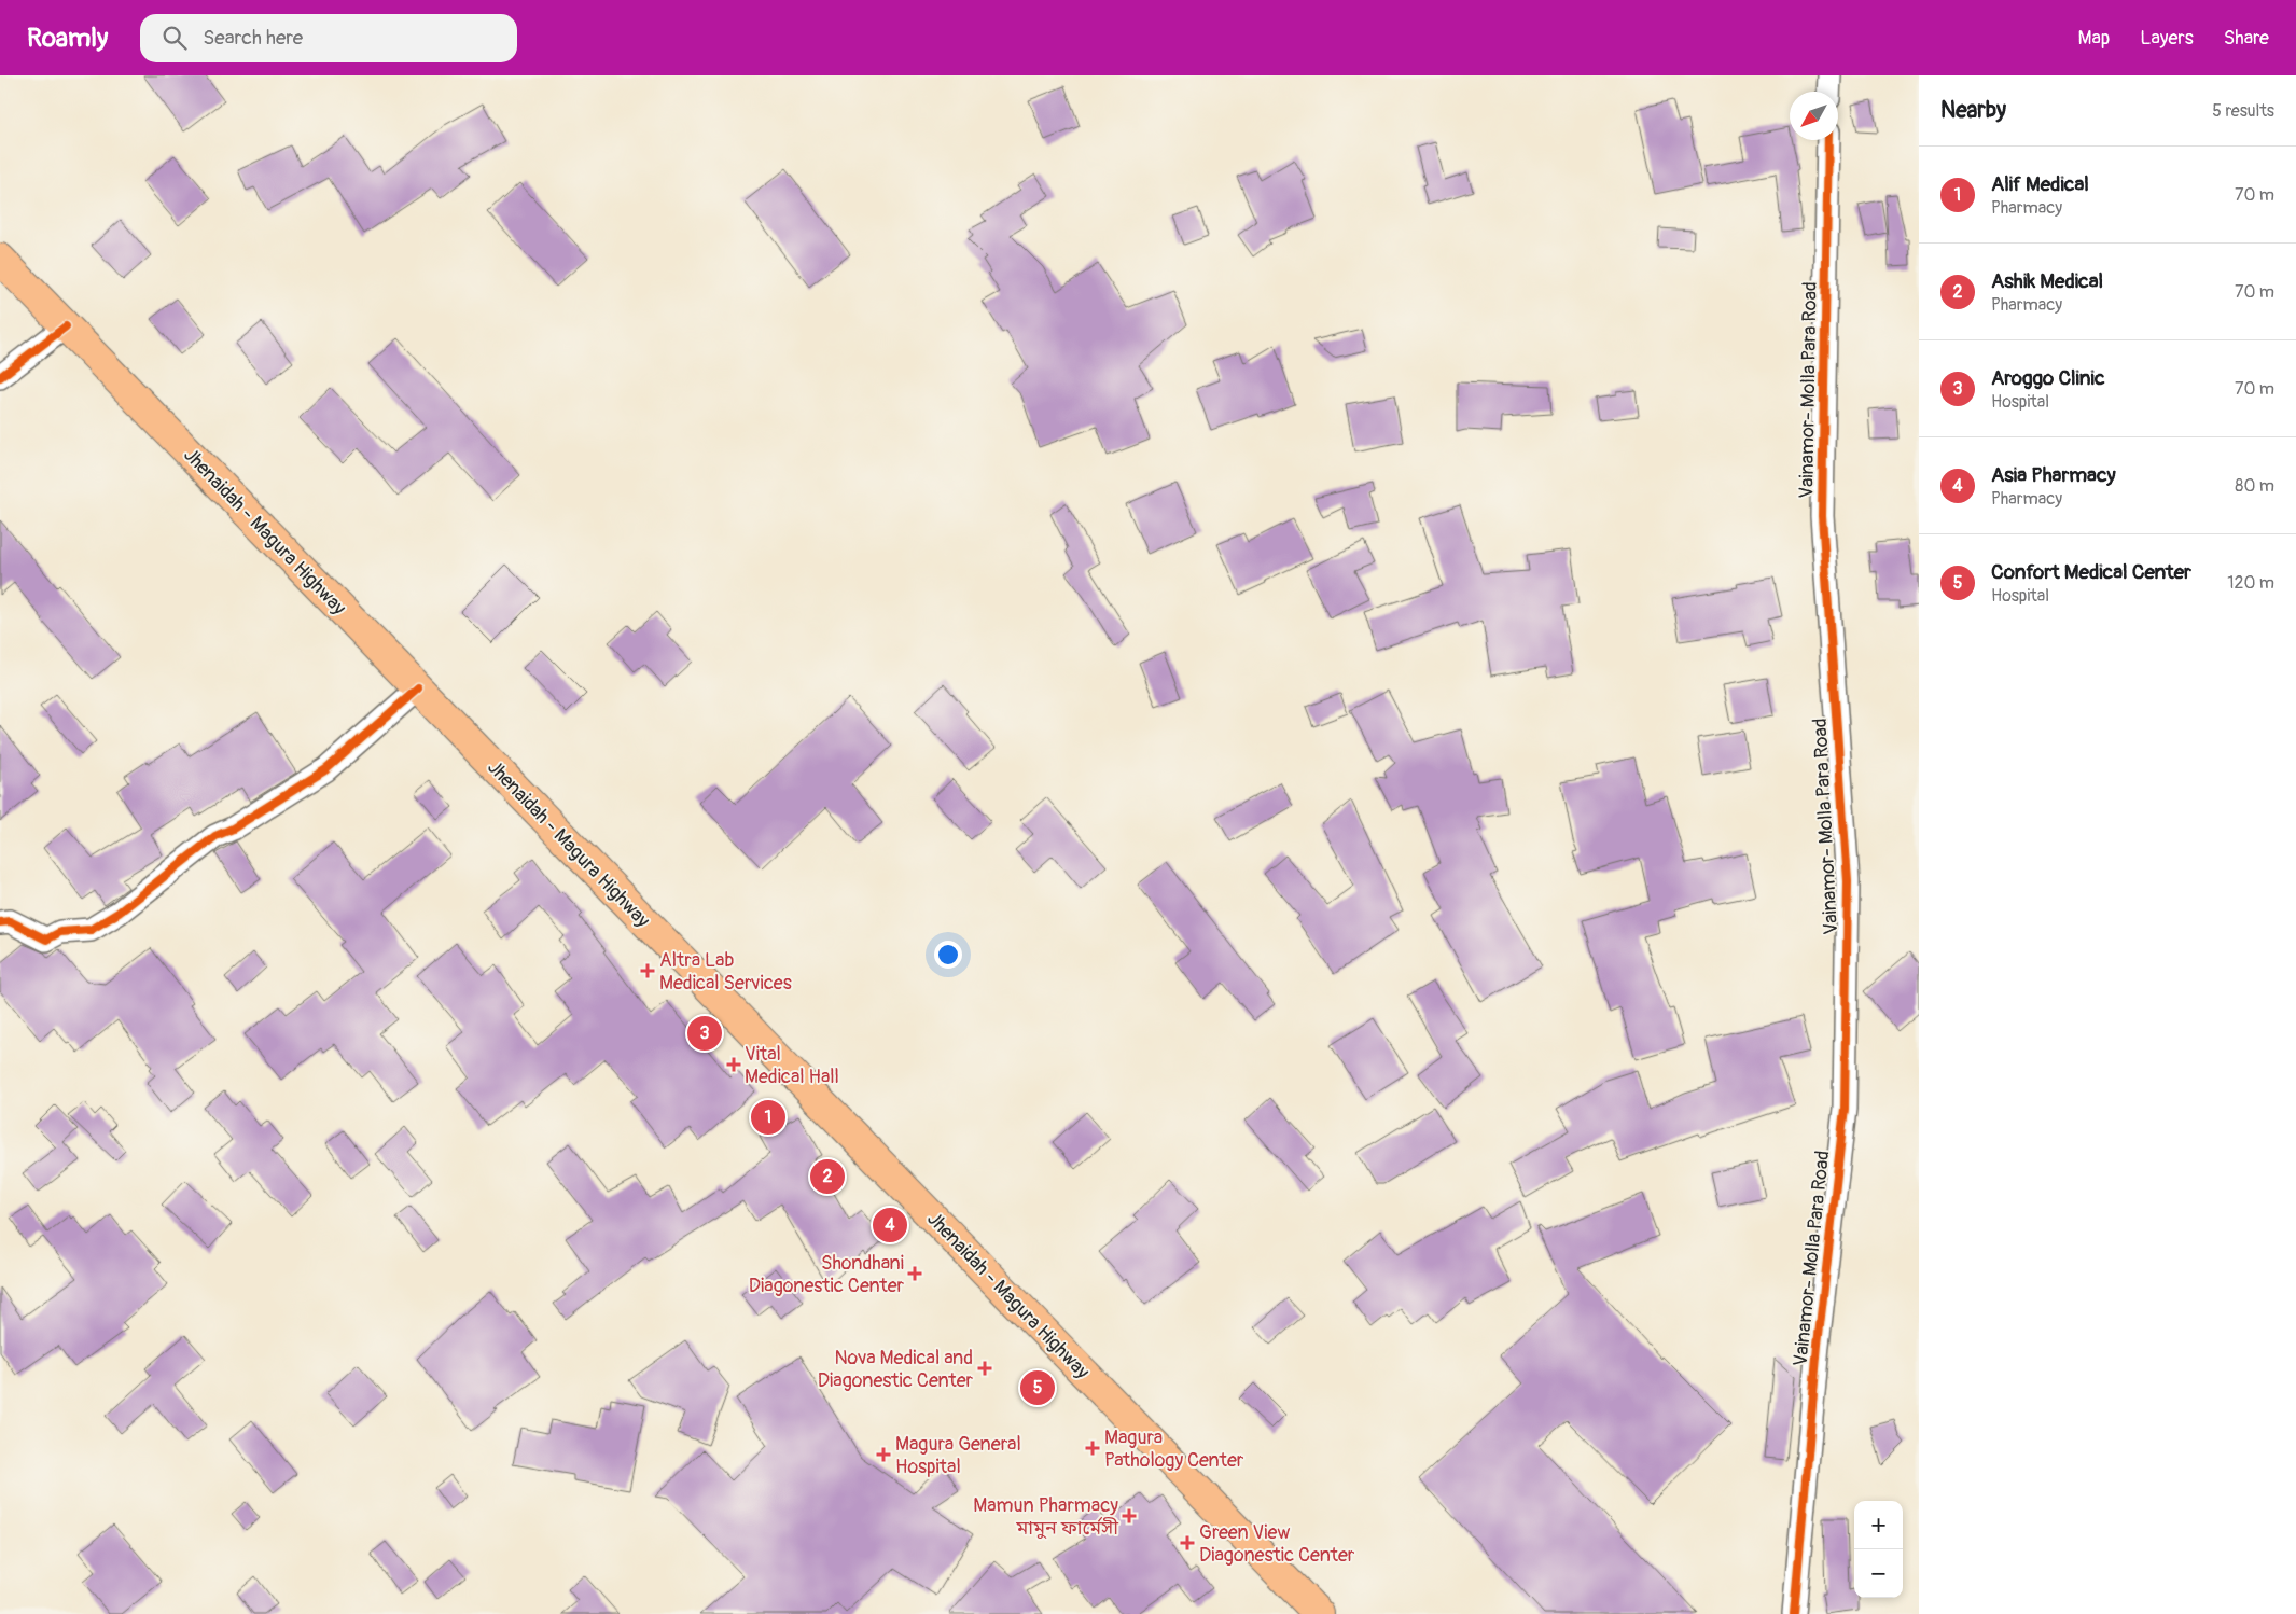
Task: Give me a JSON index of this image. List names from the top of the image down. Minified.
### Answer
{"streets":{"highway":["Jhenaidah - Magura Highway"],"street":["Vainamor- Molla Para Road"]},"places":{"health":["Altra Lab Medical Services","Vital Medical Hall","Shondhani Diagonestic Center","Nova Medical and Diagonestic Center","Magura Pathology Center","Magura General Hospital","Mamun Pharmacy মামুন ফার্মেসী","Green View Diagonestic Center"]},"north":"bottom left","page":{"header":"Roamly","search":"Search here","nav":["Map","Layers","Share"],"heading":["Nearby","5 results"],"list":[{"mark":"1","name":"Alif Medical","note":"Pharmacy","value":"70 m"},{"mark":"2","name":"Ashik Medical","note":"Pharmacy","value":"70 m"},{"mark":"3","name":"Aroggo Clinic","note":"Hospital","value":"70 m"},{"mark":"4","name":"Asia Pharmacy","note":"Pharmacy","value":"80 m"},{"mark":"5","name":"Confort Medical Center","note":"Hospital","value":"120 m"}],"pins":["3","1","2","4","5"],"map_buttons":["+","−"]}}
